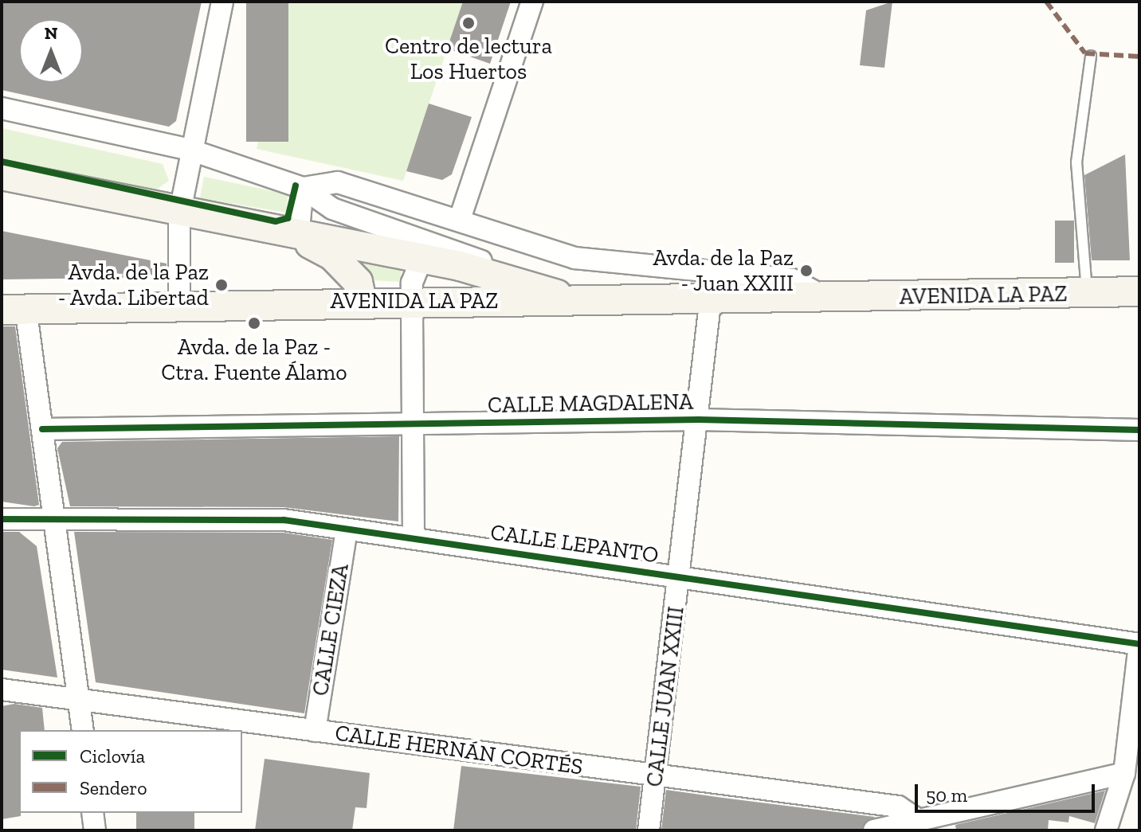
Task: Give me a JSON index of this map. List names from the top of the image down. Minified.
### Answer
{"streets":{"main road":["AVENIDA LA PAZ"],"street":["CALLE MAGDALENA","CALLE LEPANTO","CALLE CIEZA","CALLE JUAN XXIII","CALLE HERNÁN CORTÉS"]},"crossings":[["AVENIDA LA PAZ","CALLE JUAN XXIII"],["CALLE MAGDALENA","CALLE JUAN XXIII"],["CALLE LEPANTO","CALLE CIEZA"],["CALLE LEPANTO","CALLE JUAN XXIII"],["CALLE CIEZA","CALLE HERNÁN CORTÉS"],["CALLE JUAN XXIII","CALLE HERNÁN CORTÉS"]],"places":["Centro de lectura Los Huertos","Avda. de la Paz - Juan XXIII","Avda. de la Paz - Avda. Libertad","Avda. de la Paz - Ctra. Fuente Álamo"],"legend":["Ciclovía","Sendero"],"scale_bar":"50 m","north":"top"}
